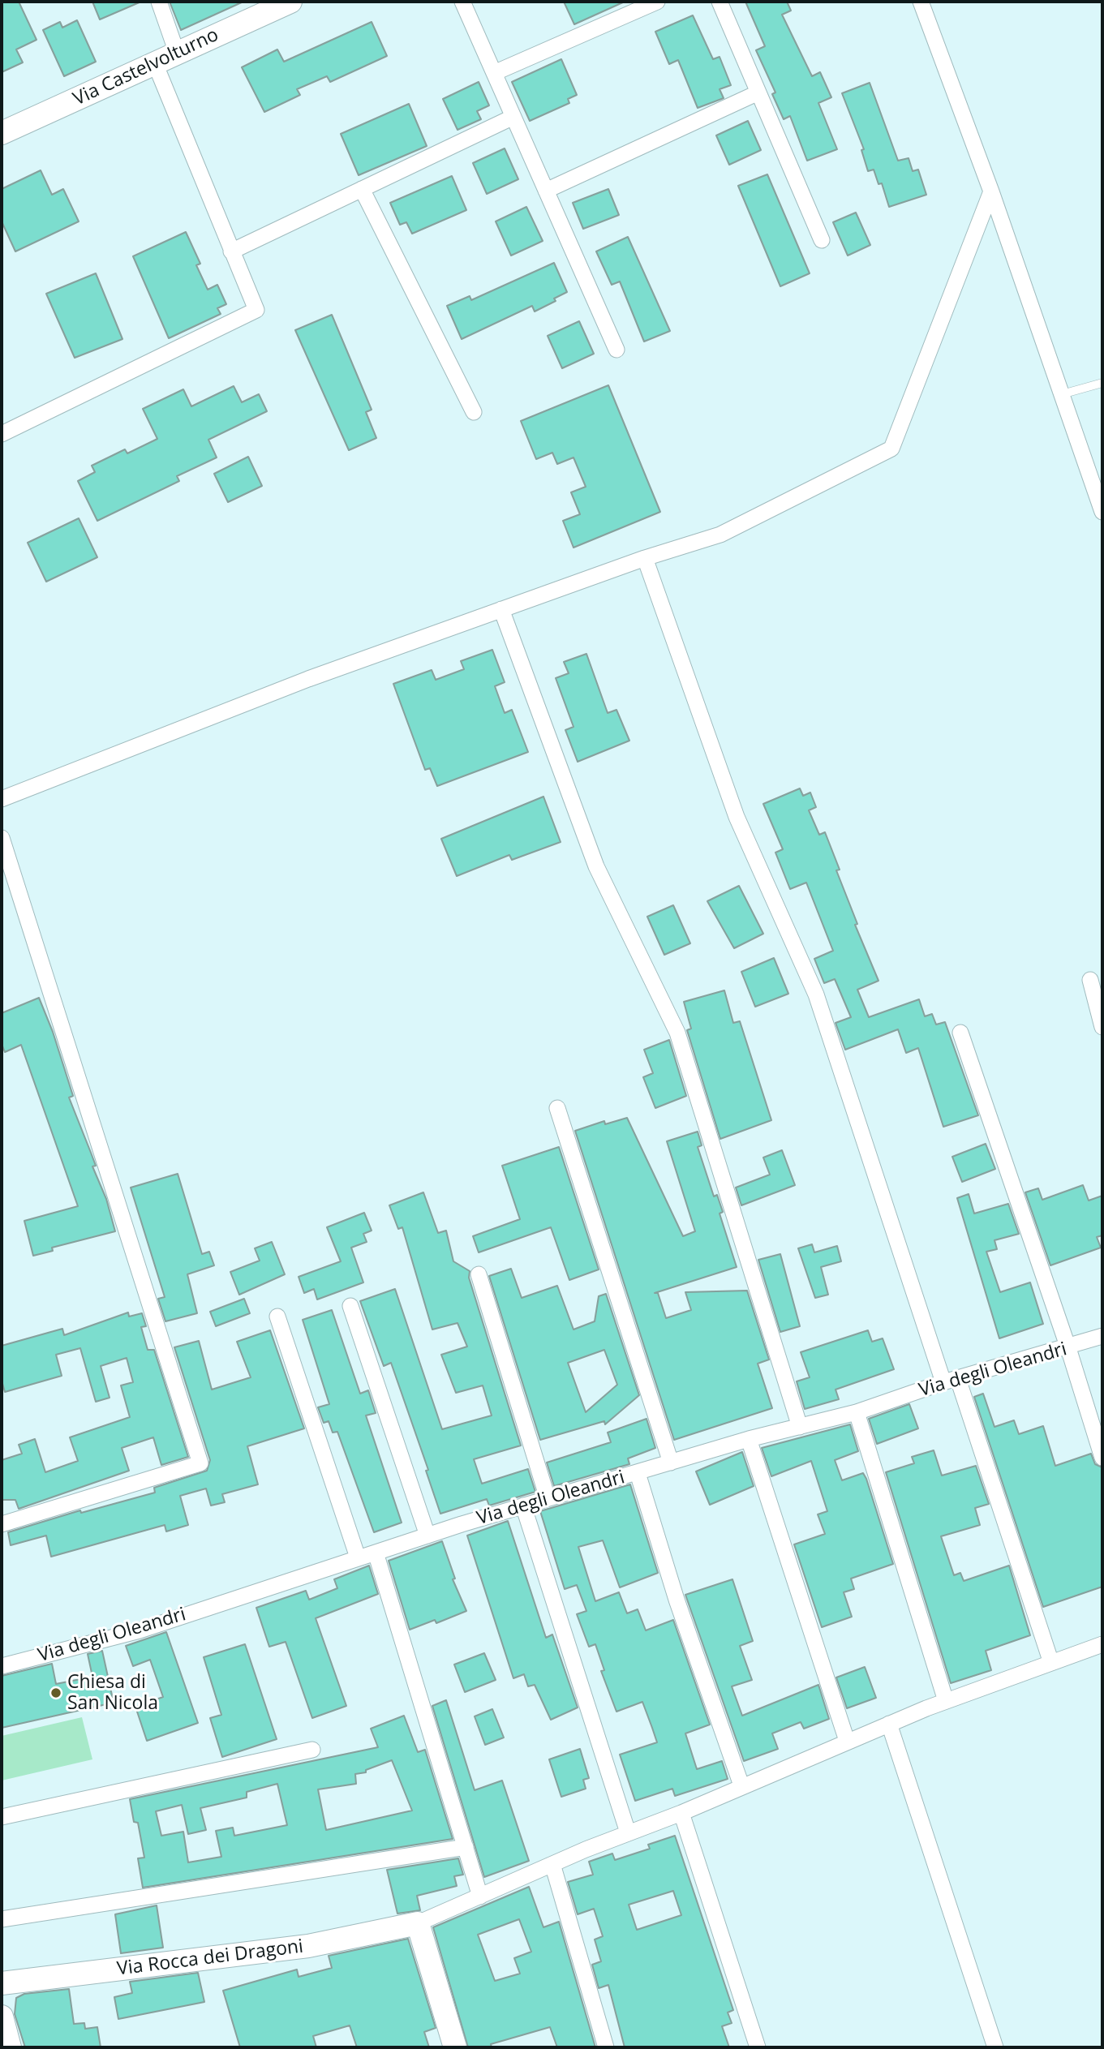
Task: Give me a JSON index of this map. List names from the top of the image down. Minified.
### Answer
{"streets":{"street":["Via Castelvolturno","Via degli Oleandri","Via Rocca dei Dragoni"]},"places":["Chiesa di San Nicola"]}
